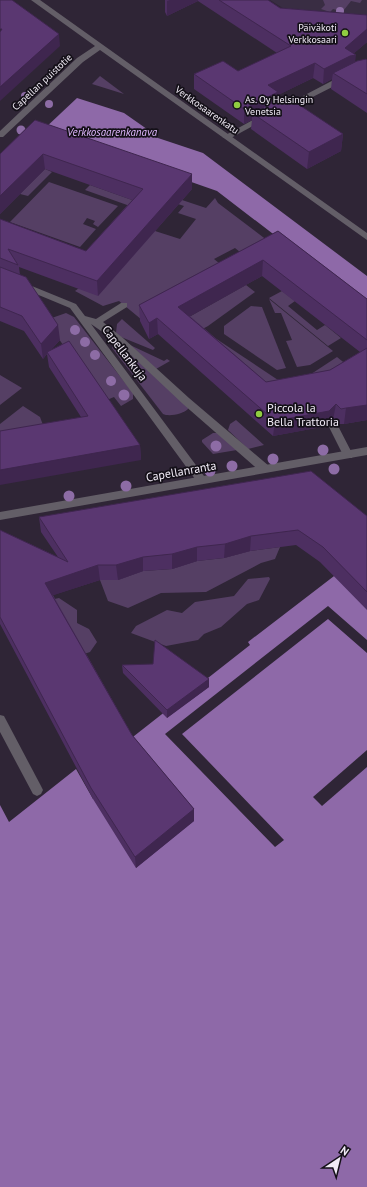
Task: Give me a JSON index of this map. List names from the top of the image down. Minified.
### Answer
{"streets":{"street":["Capellan puistotie","Verkkosaarenkatu","Capellankuja","Capellanranta"]},"crossings":[["Capellan puistotie","Verkkosaarenkatu"],["Capellankuja","Capellanranta"]],"water":["Verkkosaarenkanava"],"places":["Päiväkoti Verkkosaari","As. Oy Helsingin Venetsia","Piccola la Bella Trattoria"],"north":"top right"}
